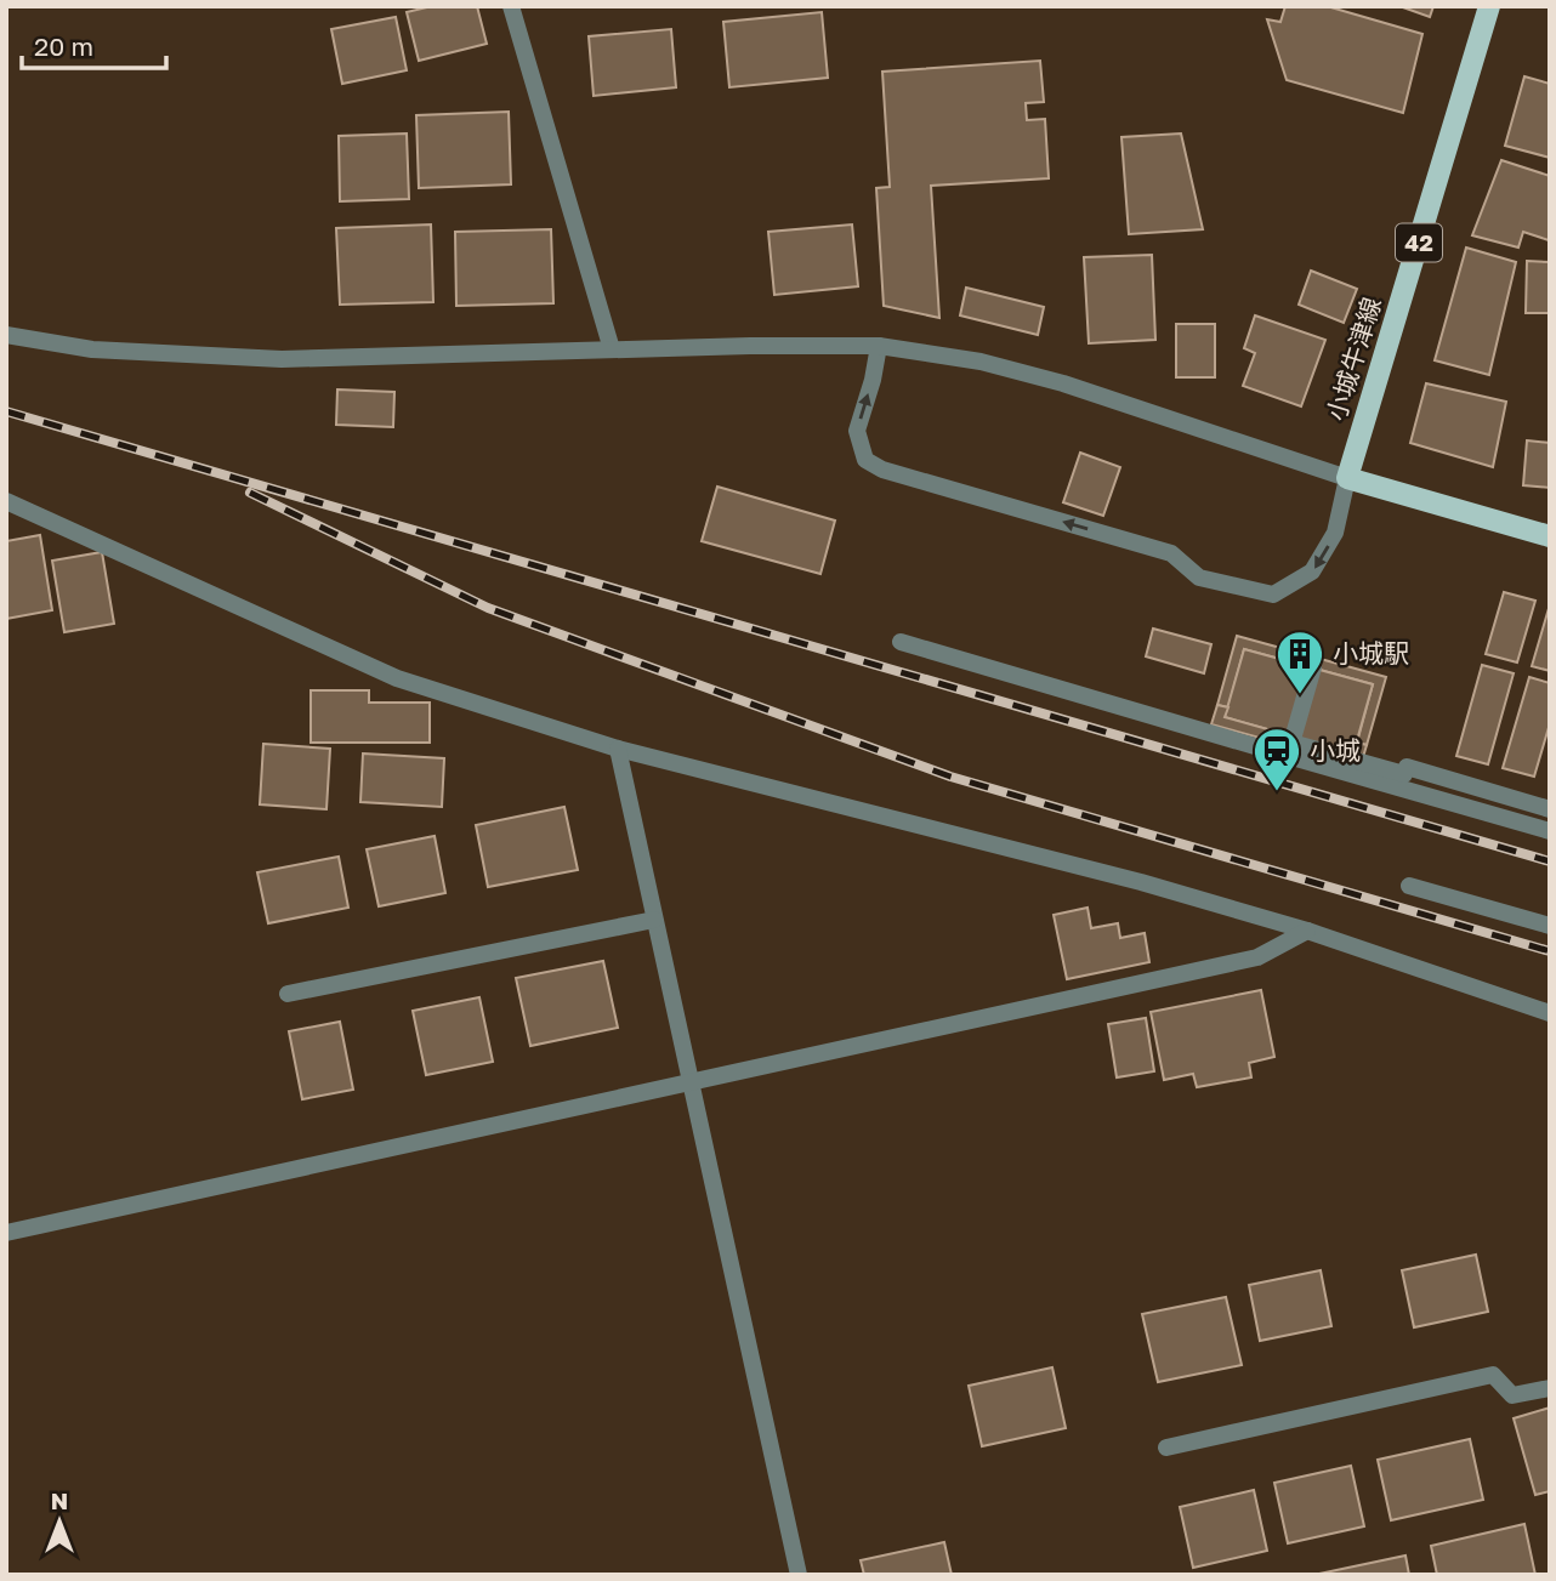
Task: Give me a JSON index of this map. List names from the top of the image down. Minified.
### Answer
{"streets":{"main road":["42","小城牛津線"]},"places":{"building":["小城駅"],"station":["小城"]},"scale_bar":"20 m","north":"top"}
